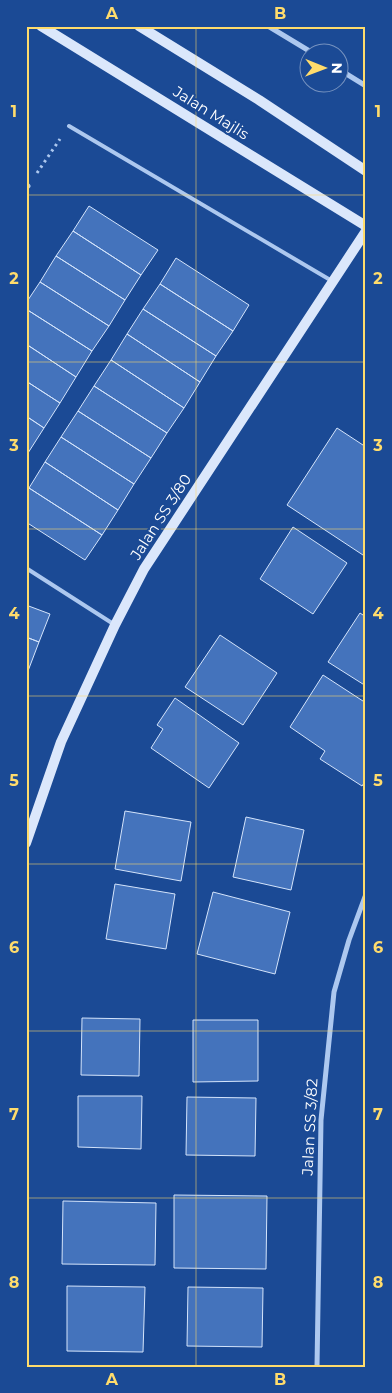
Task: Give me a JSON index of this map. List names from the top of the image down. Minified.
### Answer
{"streets":{"street":["Jalan Majlis","Jalan SS 3/80","Jalan SS 3/82"]},"north":"right","grid":{"columns":["A","B"],"rows":["1","2","3","4","5","6","7","8"]}}
